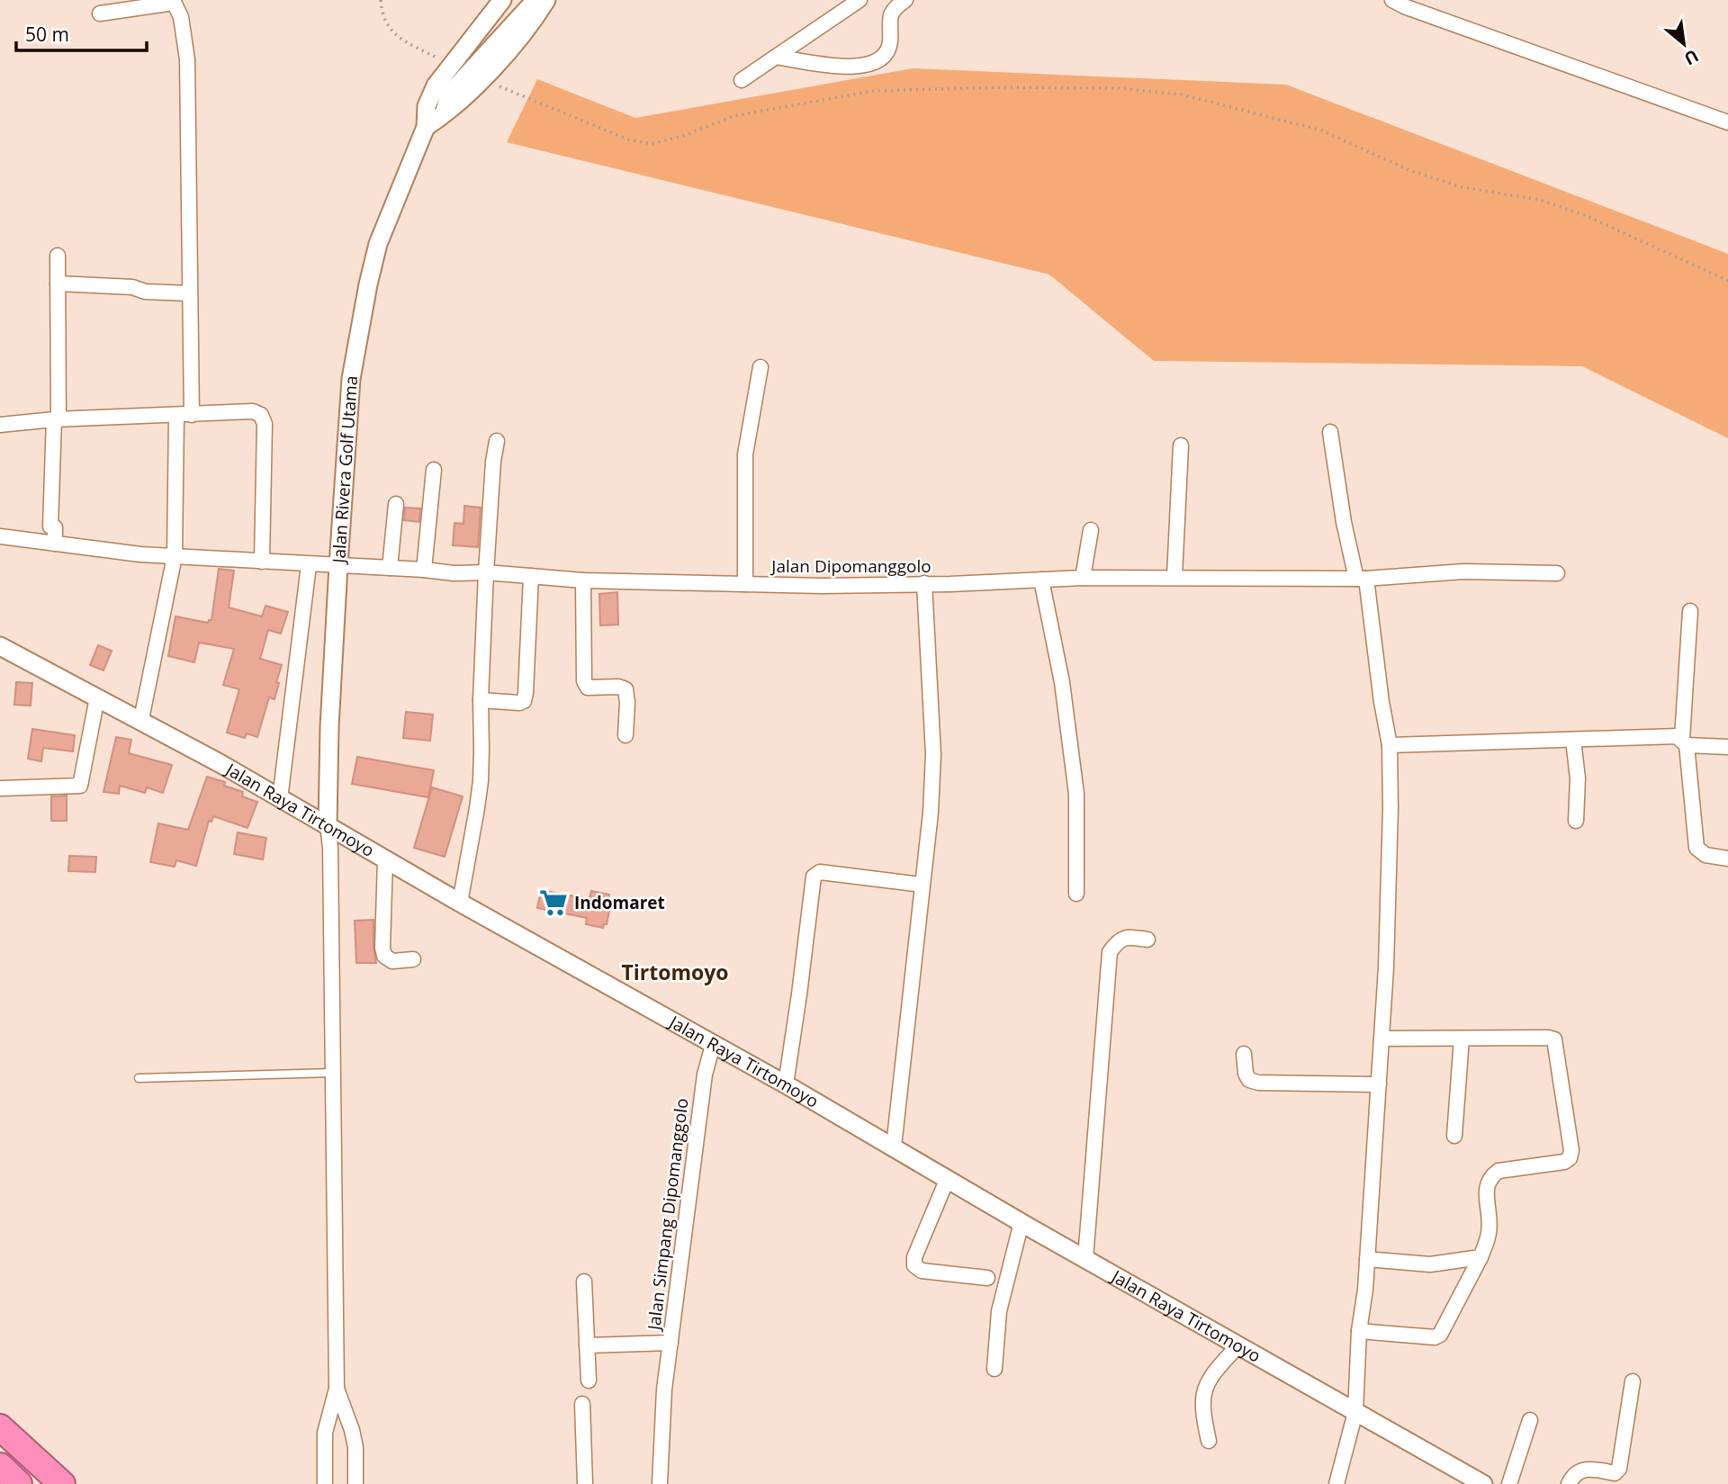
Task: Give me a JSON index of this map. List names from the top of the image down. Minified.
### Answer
{"streets":{"street":["Jalan Rivera Golf Utama","Jalan Dipomanggolo","Jalan Raya Tirtomoyo","Jalan Simpang Dipomanggolo"]},"crossings":[["Jalan Rivera Golf Utama","Jalan Dipomanggolo"],["Jalan Rivera Golf Utama","Jalan Raya Tirtomoyo"],["Jalan Raya Tirtomoyo","Jalan Simpang Dipomanggolo"]],"districts":["Tirtomoyo"],"places":{"supermarket":["Indomaret"]},"scale_bar":"50 m","north":"bottom right"}
